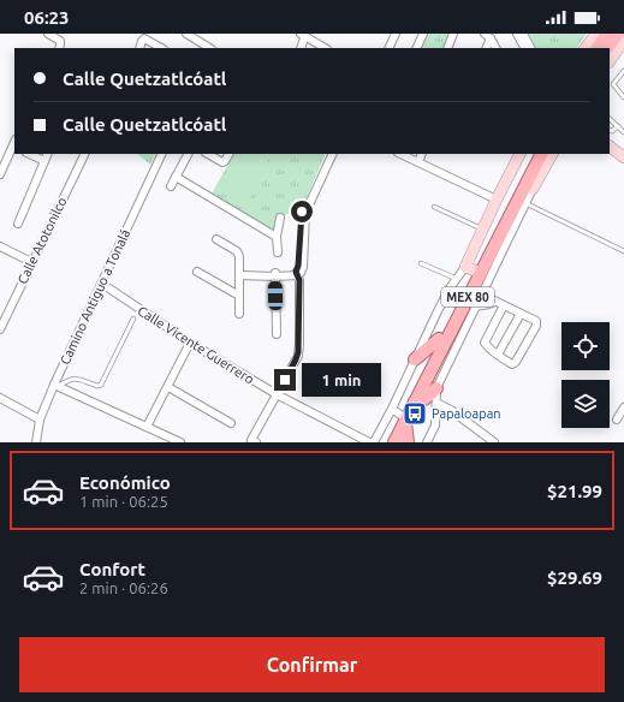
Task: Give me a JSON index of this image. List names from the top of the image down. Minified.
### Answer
{"streets":{"main road":["MEX 80"],"street":["Calle Atotonilco","Camino Antiguo a Tonalá","Calle Vicente Guerrero"]},"crossings":[["Camino Antiguo a Tonalá","Calle Vicente Guerrero"]],"places":{"bus stop":["Papaloapan"]},"page":{"status":"06:23","banner":["Calle Quetzatlcóatl","Calle Quetzatlcóatl"],"bubble":"1 min","list":[{"name":"Económico","note":"1 min · 06:25","value":"$21.99"},{"name":"Confort","note":"2 min · 06:26","value":"$29.69"}],"buttons":"Confirmar"}}
